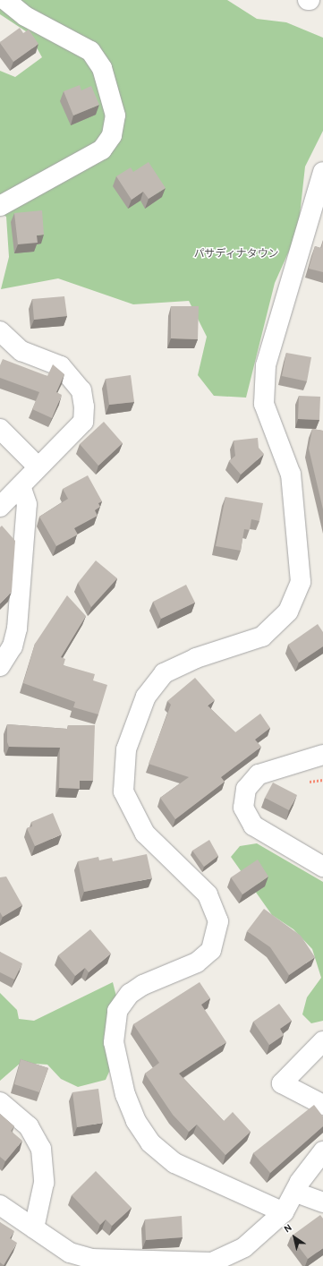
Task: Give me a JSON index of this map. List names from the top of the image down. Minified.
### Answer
{"districts":["パサディナタウン"],"north":"top left"}
